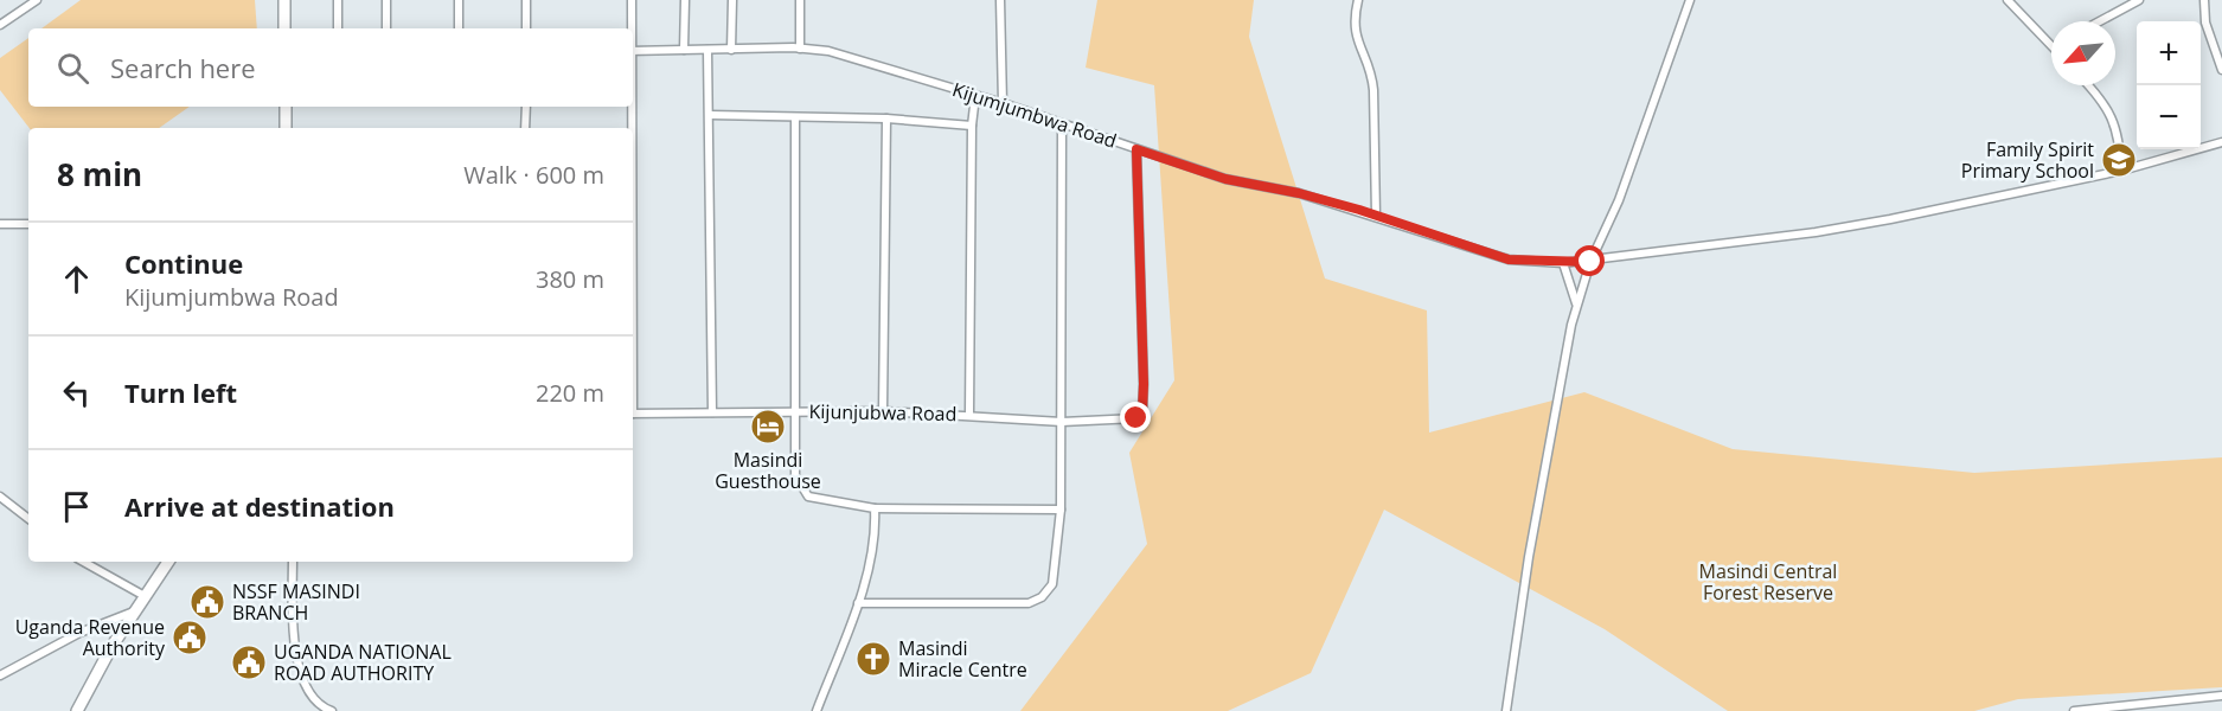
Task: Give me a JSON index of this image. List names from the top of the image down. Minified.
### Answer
{"streets":{"street":["Kijumjumbwa Road","Kijunjubwa Road"]},"crossings":[["Kijumjumbwa Road","Kijunjubwa Road"]],"parks":["Masindi Central Forest Reserve"],"places":{"school or university":["Family Spirit Primary School"],"hotel":["Masindi Guesthouse"],"public building":["NSSF MASINDI BRANCH","Uganda Revenue Authority","UGANDA NATIONAL ROAD AUTHORITY"],"church":["Masindi Miracle Centre"]},"north":"bottom left","page":{"map_buttons":["+","−"],"search":"Search here","heading":["8 min","Walk · 600 m"],"list":[["Continue","Kijumjumbwa Road","380 m"],["Turn left","220 m"],"Arrive at destination"]}}
